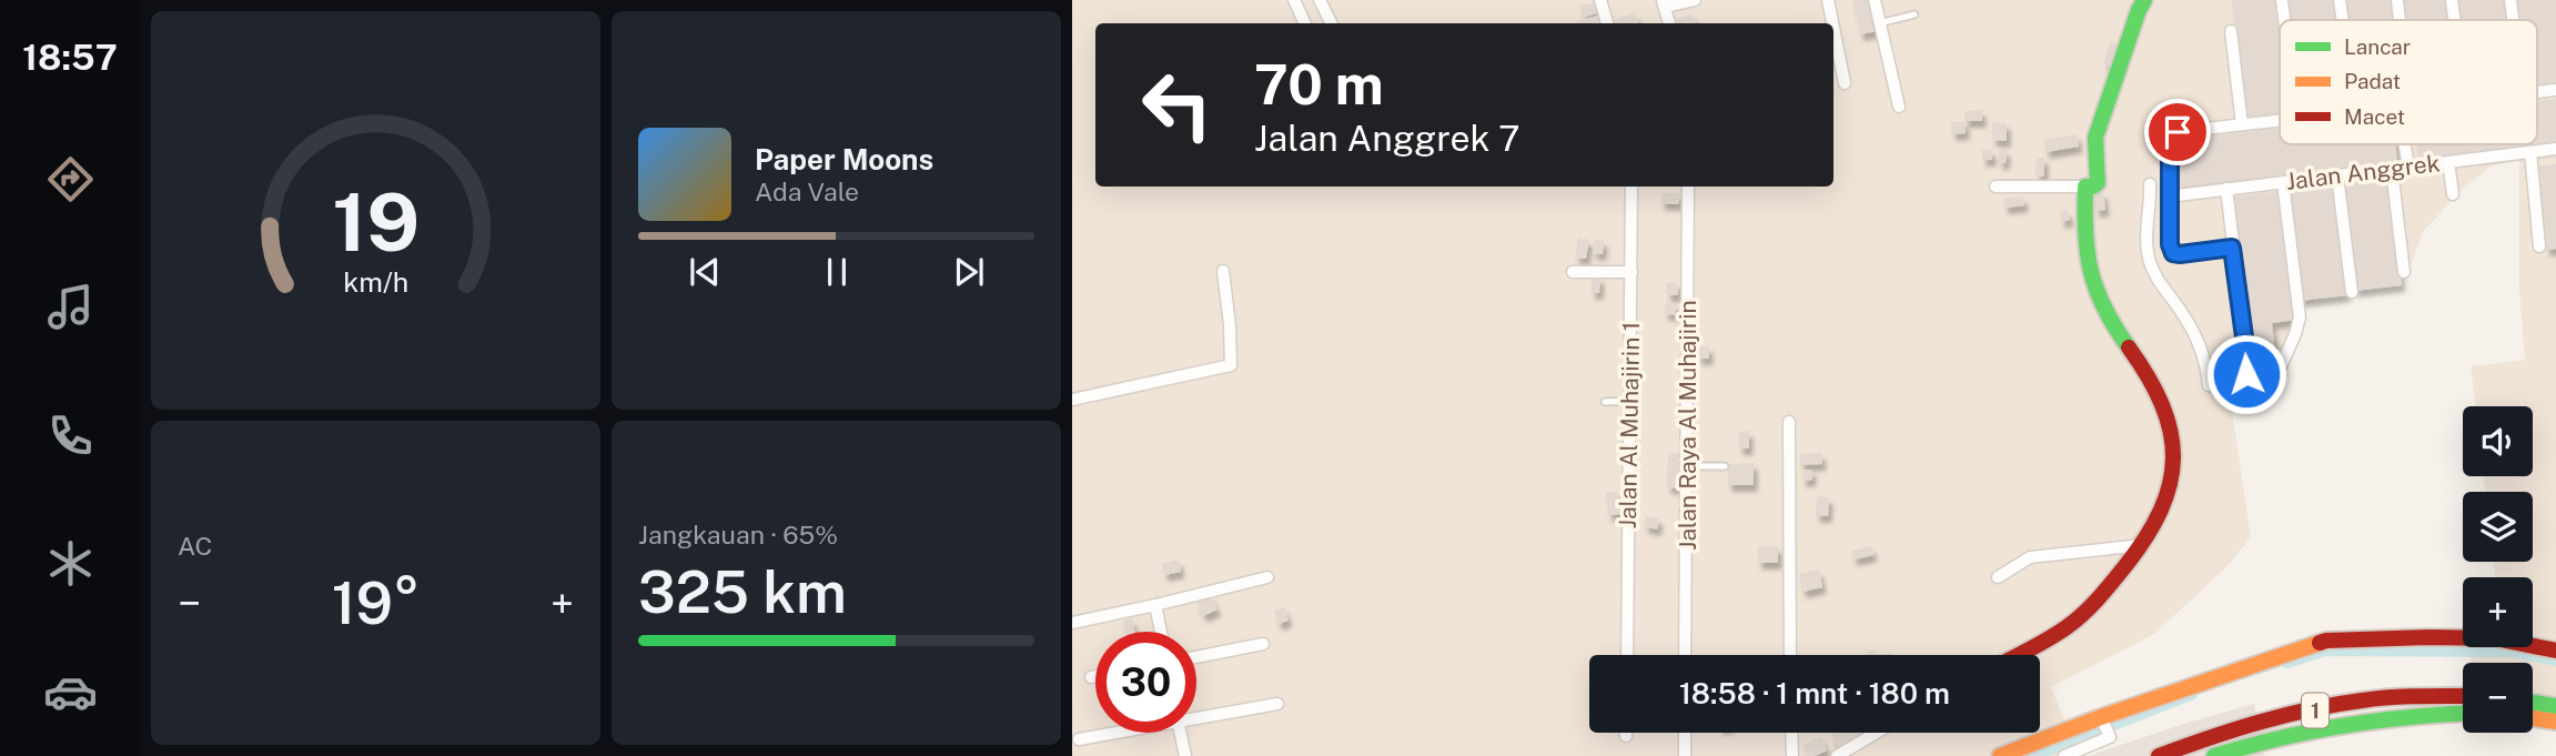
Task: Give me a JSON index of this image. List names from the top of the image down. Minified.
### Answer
{"streets":{"main road":["1"],"street":["Jalan Anggrek","Jalan Al Muhajirin 1","Jalan Raya Al Muhajirin"]},"legend":["Lancar","Padat","Macet"],"page":{"tabs":"18:57","turn":["70 m","Jalan Anggrek 7"],"song":["Paper Moons","Ada Vale"],"map_buttons":["+","−"],"tile":["AC",["Jangkauan · 65%","325 km"]],"heat":["−","19°","+"],"limit":"30","trip":"18:58 · 1 mnt · 180 m","gauge":["19","km/h"]}}
